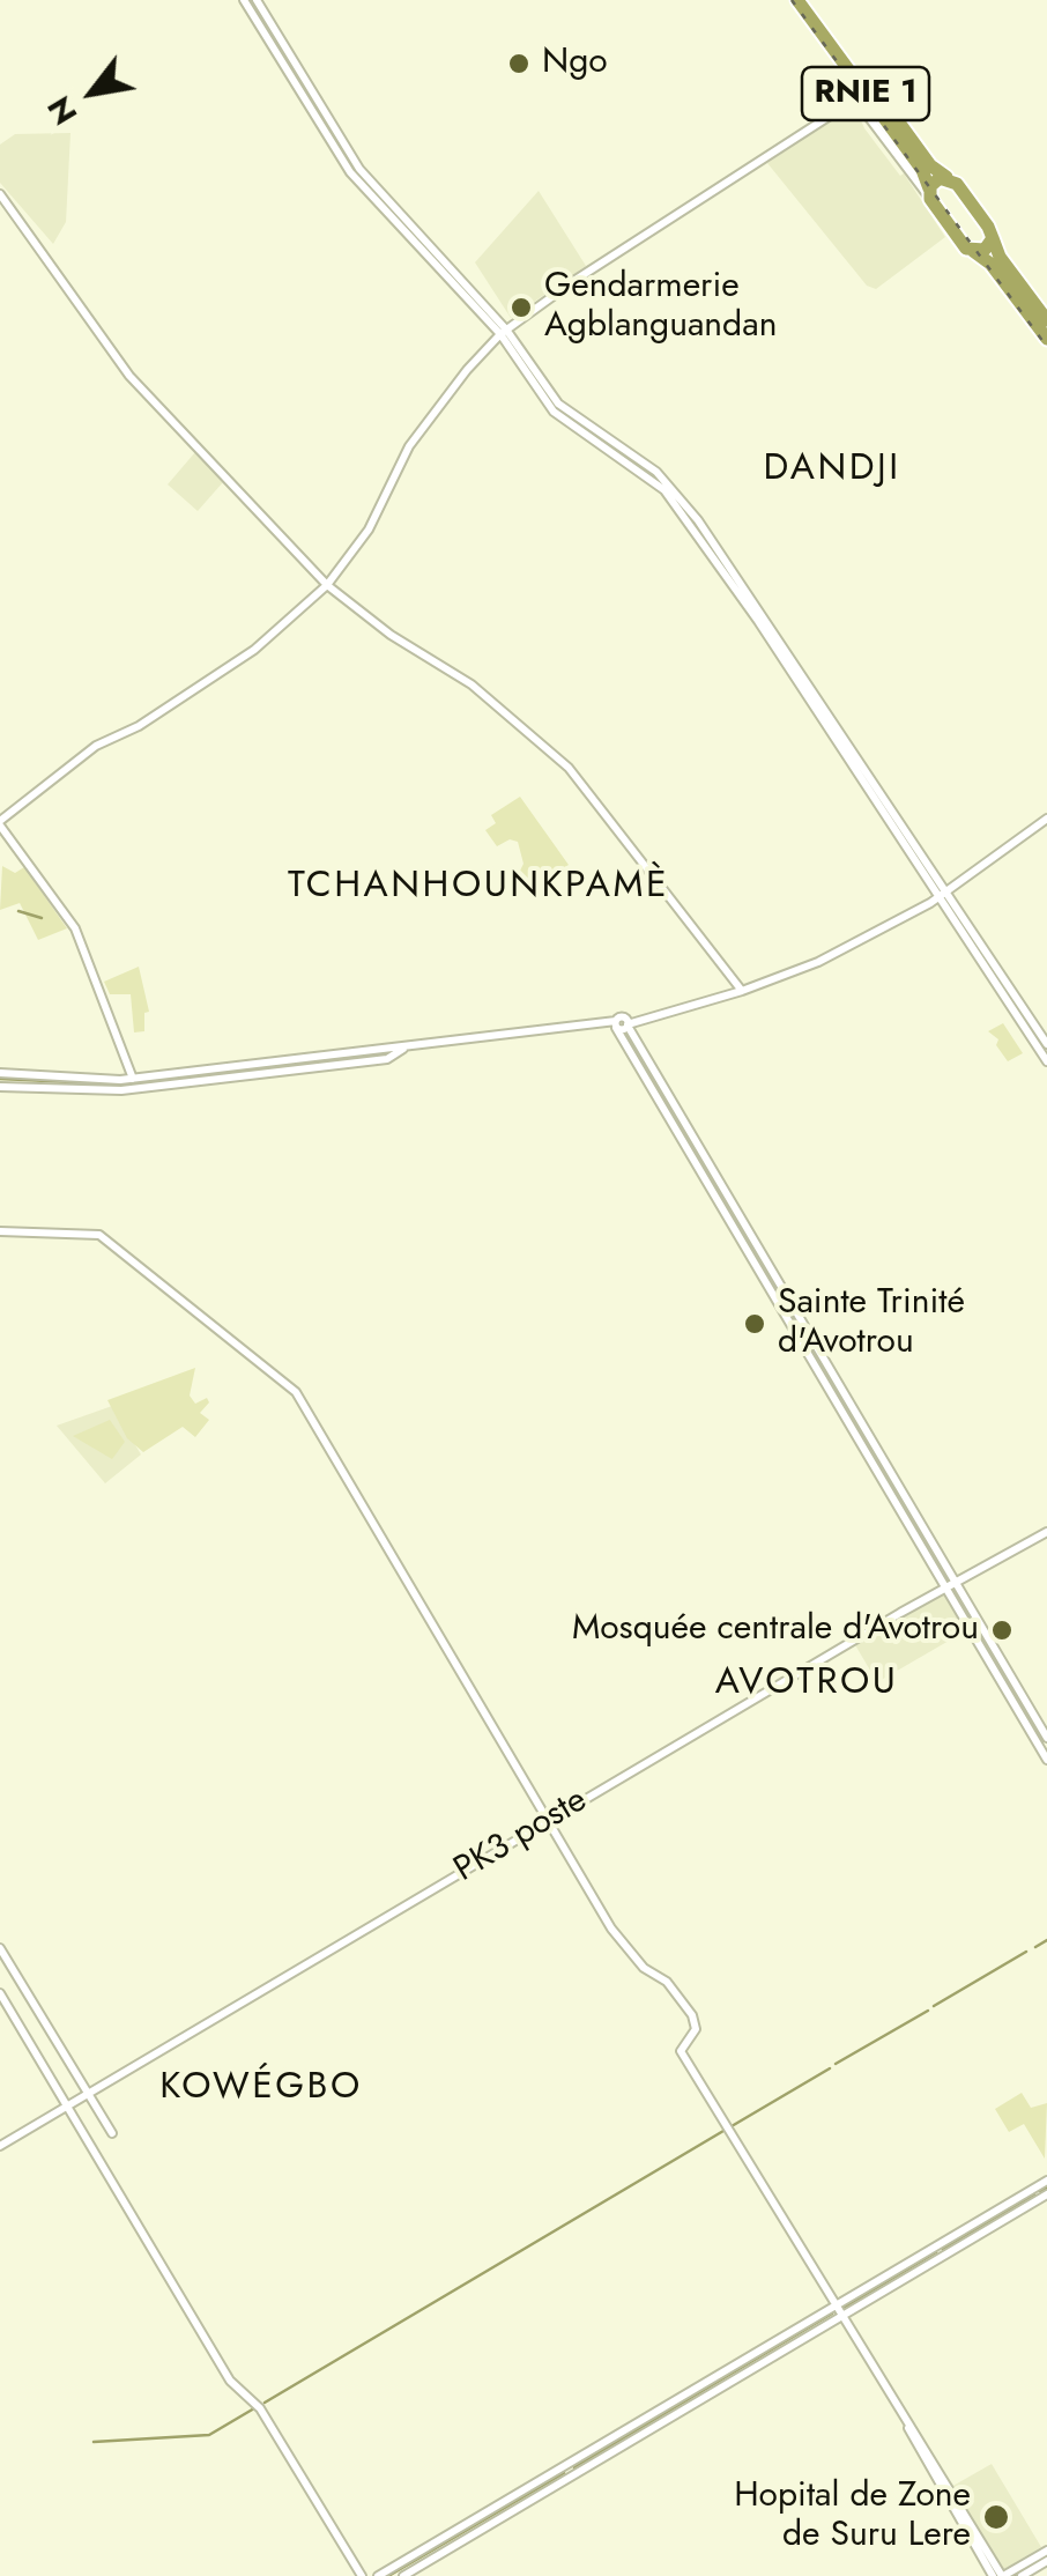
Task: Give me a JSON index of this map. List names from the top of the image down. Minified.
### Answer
{"streets":{"highway":["RNIE 1"],"street":["PK3 poste"]},"districts":["DANDJI","TCHANHOUNKPAMÈ","AVOTROU","KOWÉGBO"],"places":["Ngo","Gendarmerie Agblanguandan","Sainte Trinité d'Avotrou","Mosquée centrale d'Avotrou","Hopital de Zone de Suru Lere"],"north":"bottom left"}
